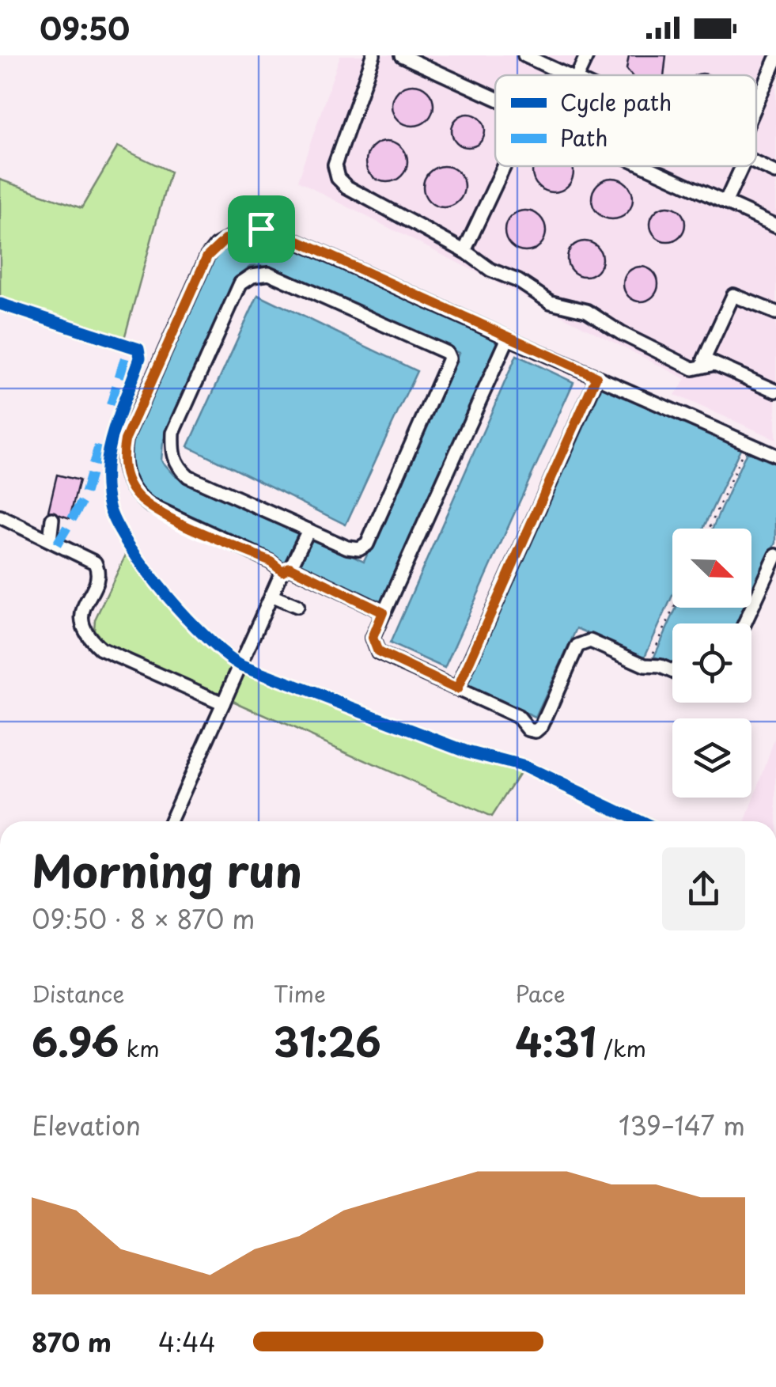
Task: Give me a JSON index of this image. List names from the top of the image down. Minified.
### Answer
{"legend":["Cycle path","Path"],"north":"bottom right","page":{"status":"09:50","heading":["Morning run","09:50 · 8 × 870 m"],"stats":[["Distance","6.96 km"],["Time","31:26"],["Pace","4:31 /km"]],"chart":["Elevation","139–147 m"],"list":[{"name":"870 m","note":"4:44"}]}}
